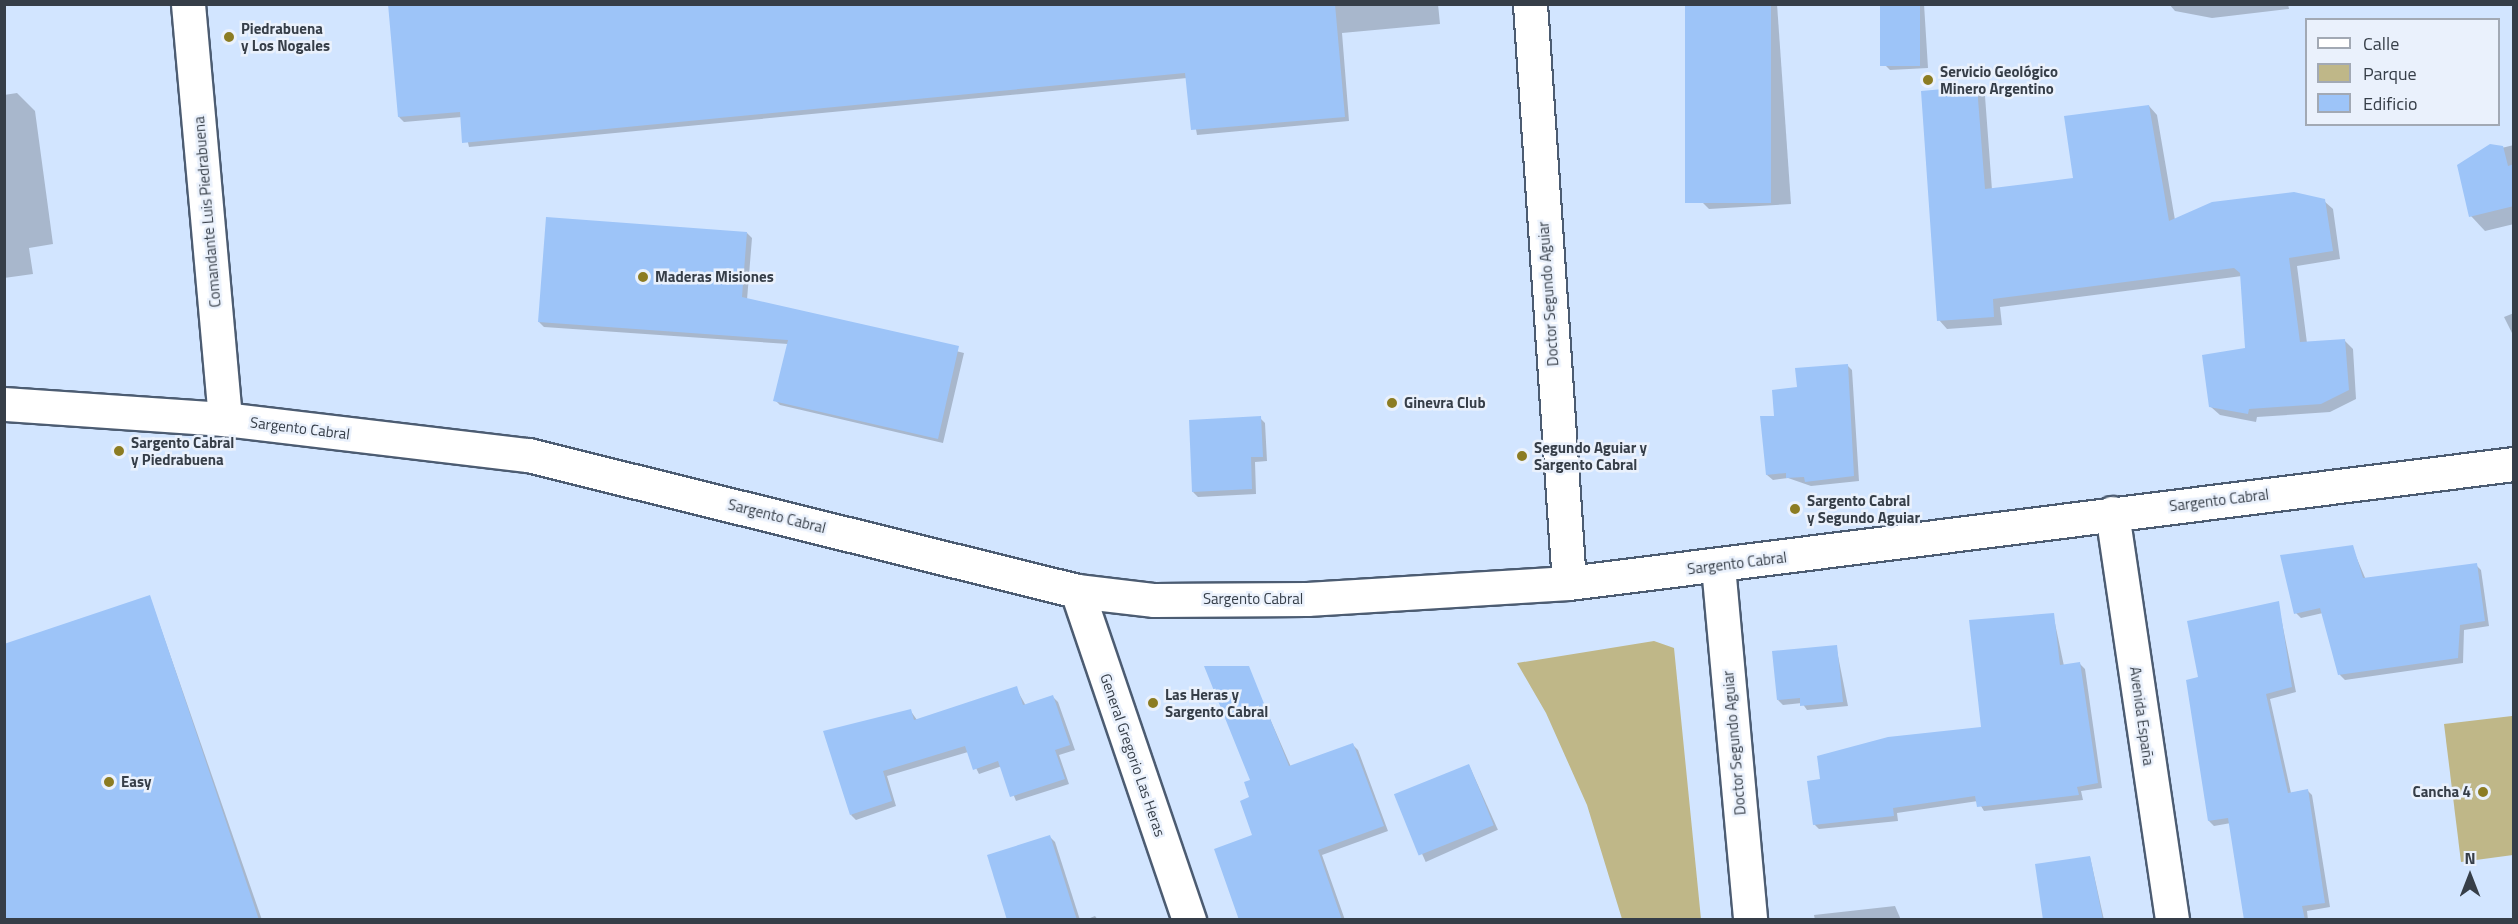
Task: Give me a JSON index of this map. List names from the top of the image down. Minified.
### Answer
{"streets":{"main road":["Comandante Luis Piedrabuena","Doctor Segundo Aguiar","Sargento Cabral","Avenida España","General Gregorio Las Heras"]},"crossings":[["Comandante Luis Piedrabuena","Sargento Cabral"],["Doctor Segundo Aguiar","Sargento Cabral"],["Sargento Cabral","Avenida España"],["Sargento Cabral","General Gregorio Las Heras"]],"places":["Piedrabuena y Los Nogales","Servicio Geológico Minero Argentino","Maderas Misiones","Ginevra Club","Sargento Cabral y Piedrabuena","Segundo Aguiar y Sargento Cabral","Sargento Cabral y Segundo Aguiar","Las Heras y Sargento Cabral","Easy","Cancha 4"],"legend":["Calle","Parque","Edificio"],"north":"top"}
